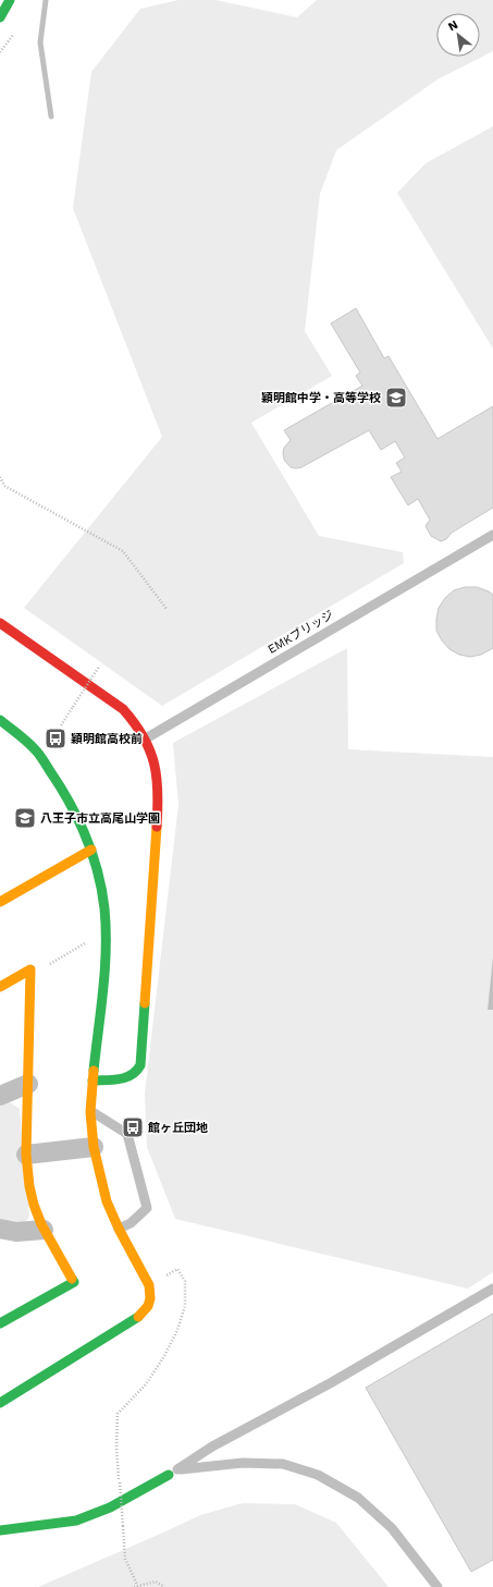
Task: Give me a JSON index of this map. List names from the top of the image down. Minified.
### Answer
{"streets":{"lane":["EMKブリッジ"]},"places":{"school or university":["穎明館中学・高等学校","八王子市立高尾山学園"],"bus stop":["穎明館高校前","館ヶ丘団地"]},"north":"top left"}
